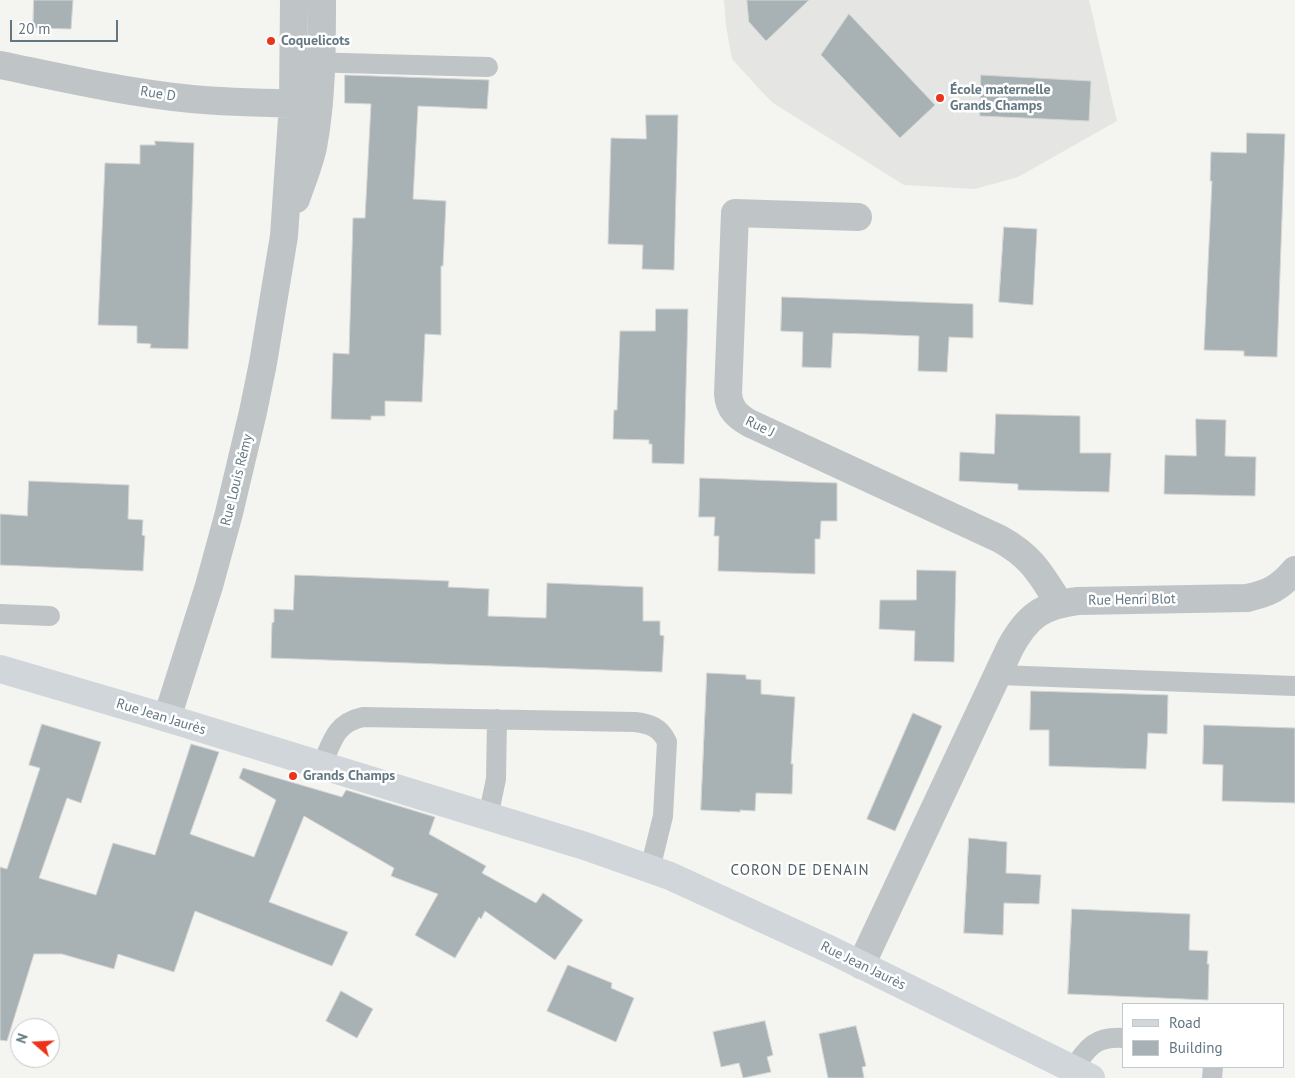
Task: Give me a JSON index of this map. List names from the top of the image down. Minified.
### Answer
{"streets":{"main road":["Rue Jean Jaurès"],"street":["Rue D","Rue J","Rue Louis Rémy","Rue Henri Blot"]},"crossings":[["Rue D","Rue Louis Rémy"],["Rue J","Rue Henri Blot"],["Rue Louis Rémy","Rue Jean Jaurès"],["Rue Henri Blot","Rue Jean Jaurès"]],"districts":["CORON DE DENAIN"],"places":["Coquelicots","École maternelle Grands Champs","Grands Champs"],"legend":["Road","Building"],"scale_bar":"20 m","north":"left"}
